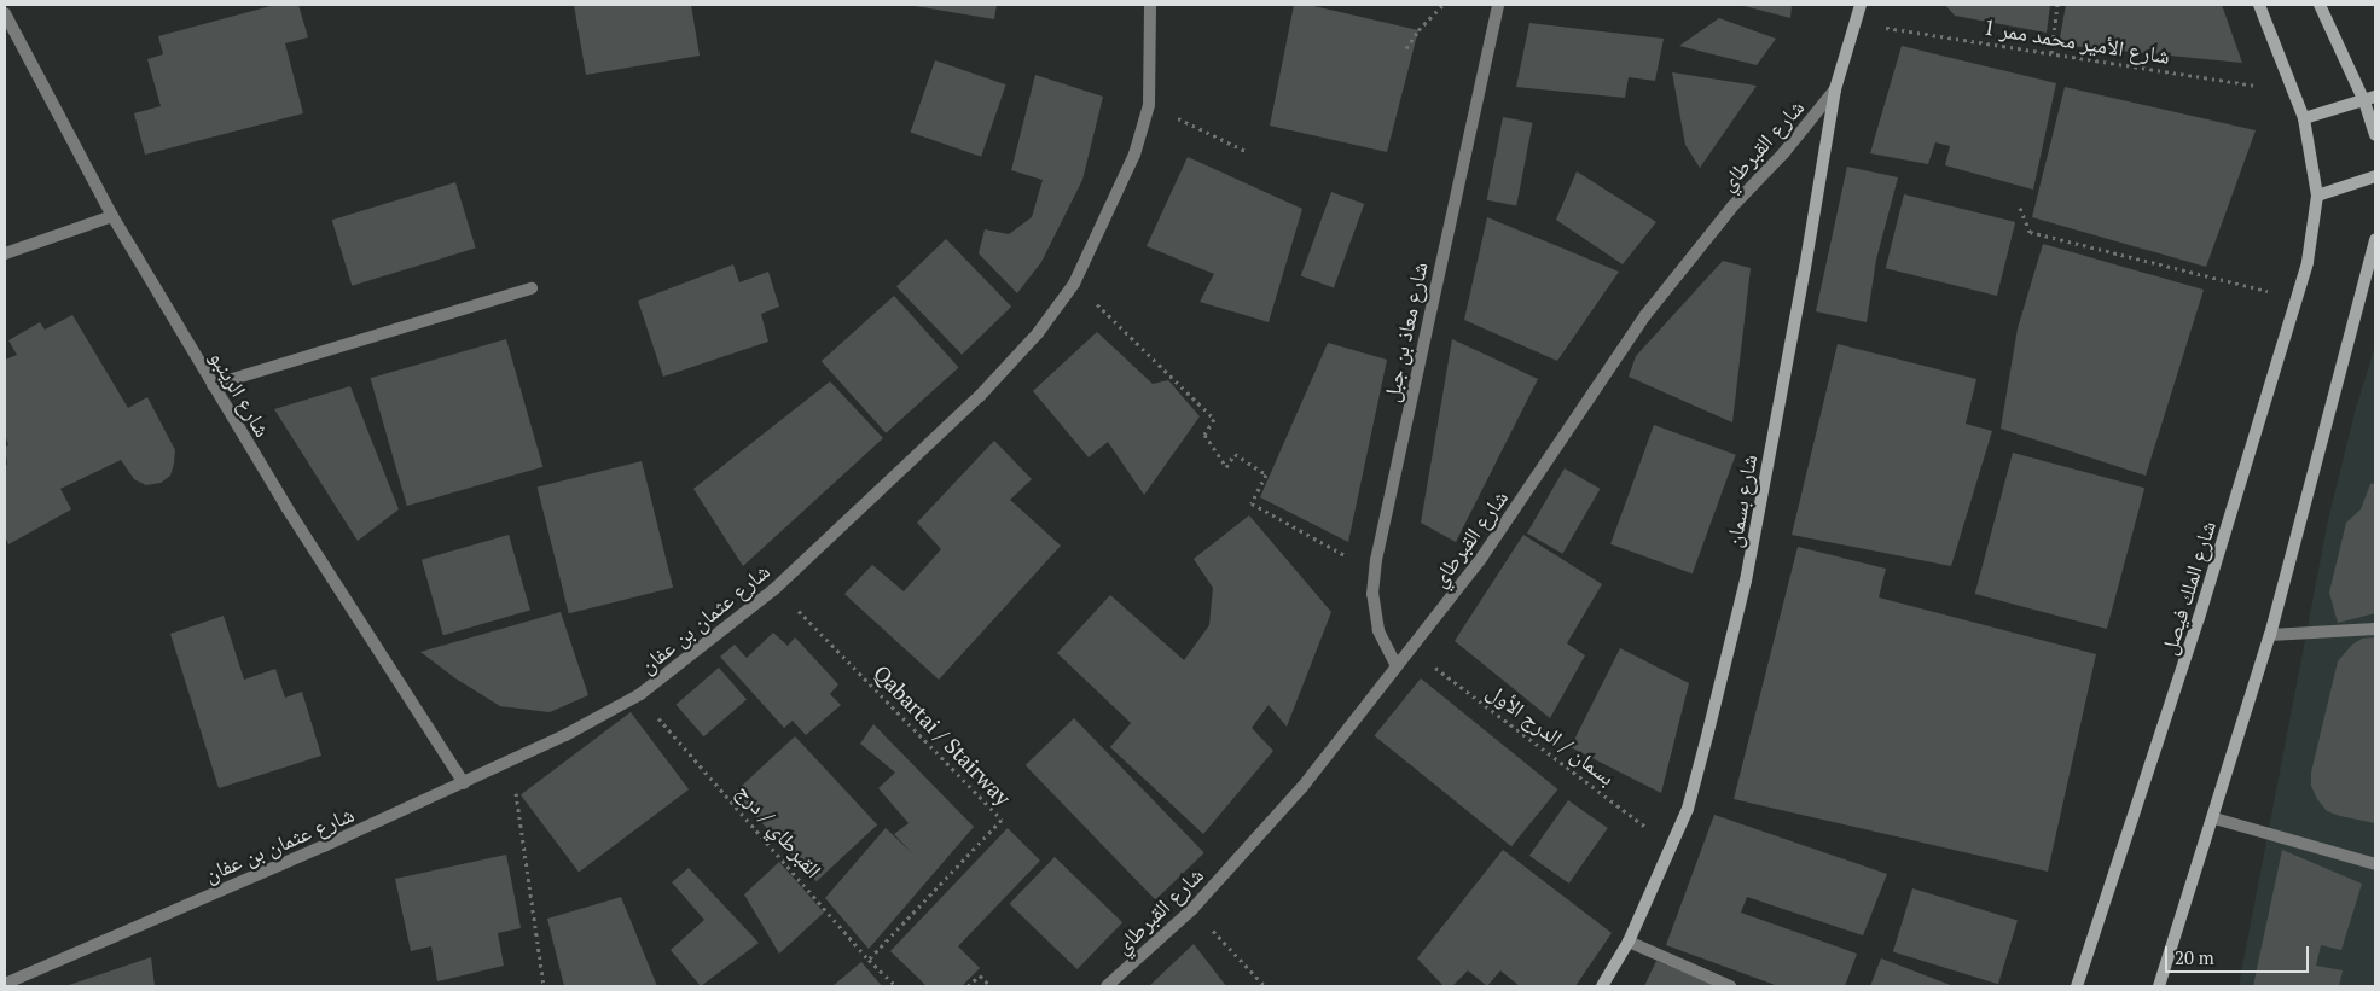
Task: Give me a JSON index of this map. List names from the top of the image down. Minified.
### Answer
{"streets":{"main road":["شارع بسمان","شارع الملك فيصل"],"street":["شارع القبرطاي","شارع معاذ بن جبل","شارع الرينبو","شارع عثمان بن عفان"],"path":["شارع الأمير محمد ممر 1","بسمان / الدرج الأول","Qabartai / Stairway","القبرطاي / درج"]},"crossings":[["شارع الأمير محمد ممر 1","شارع بسمان"],["شارع الأمير محمد ممر 1","شارع الملك فيصل"],["شارع القبرطاي","شارع معاذ بن جبل"],["شارع القبرطاي","شارع بسمان"],["شارع القبرطاي","بسمان / الدرج الأول"],["شارع الرينبو","شارع عثمان بن عفان"],["شارع بسمان","بسمان / الدرج الأول"],["شارع عثمان بن عفان","Qabartai / Stairway"],["شارع عثمان بن عفان","القبرطاي / درج"],["Qabartai / Stairway","القبرطاي / درج"]],"scale_bar":"20 m"}
